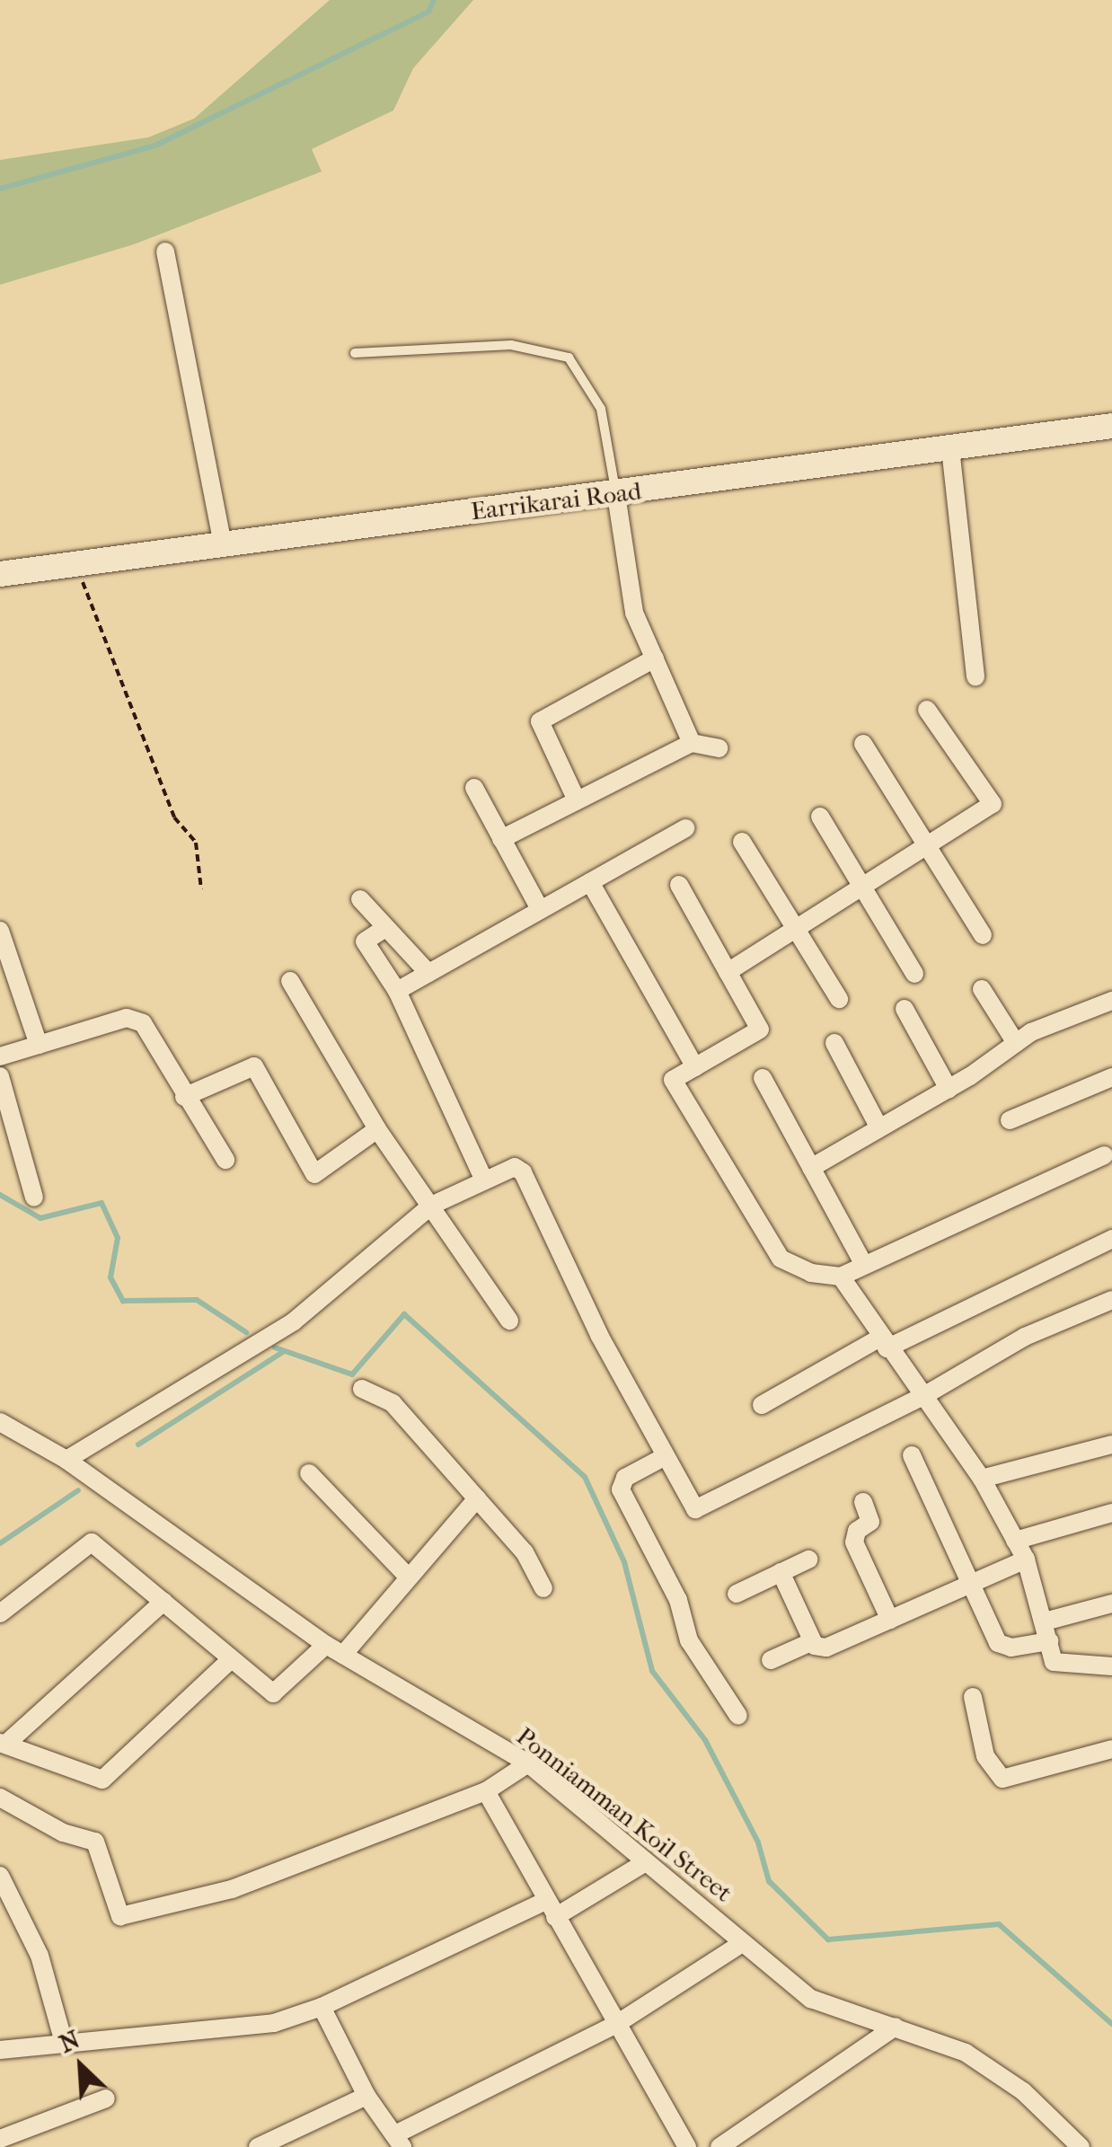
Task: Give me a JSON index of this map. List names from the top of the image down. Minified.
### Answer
{"streets":{"main road":["Earrikarai Road"],"street":["Ponniamman Koil Street"]},"north":"top left"}
